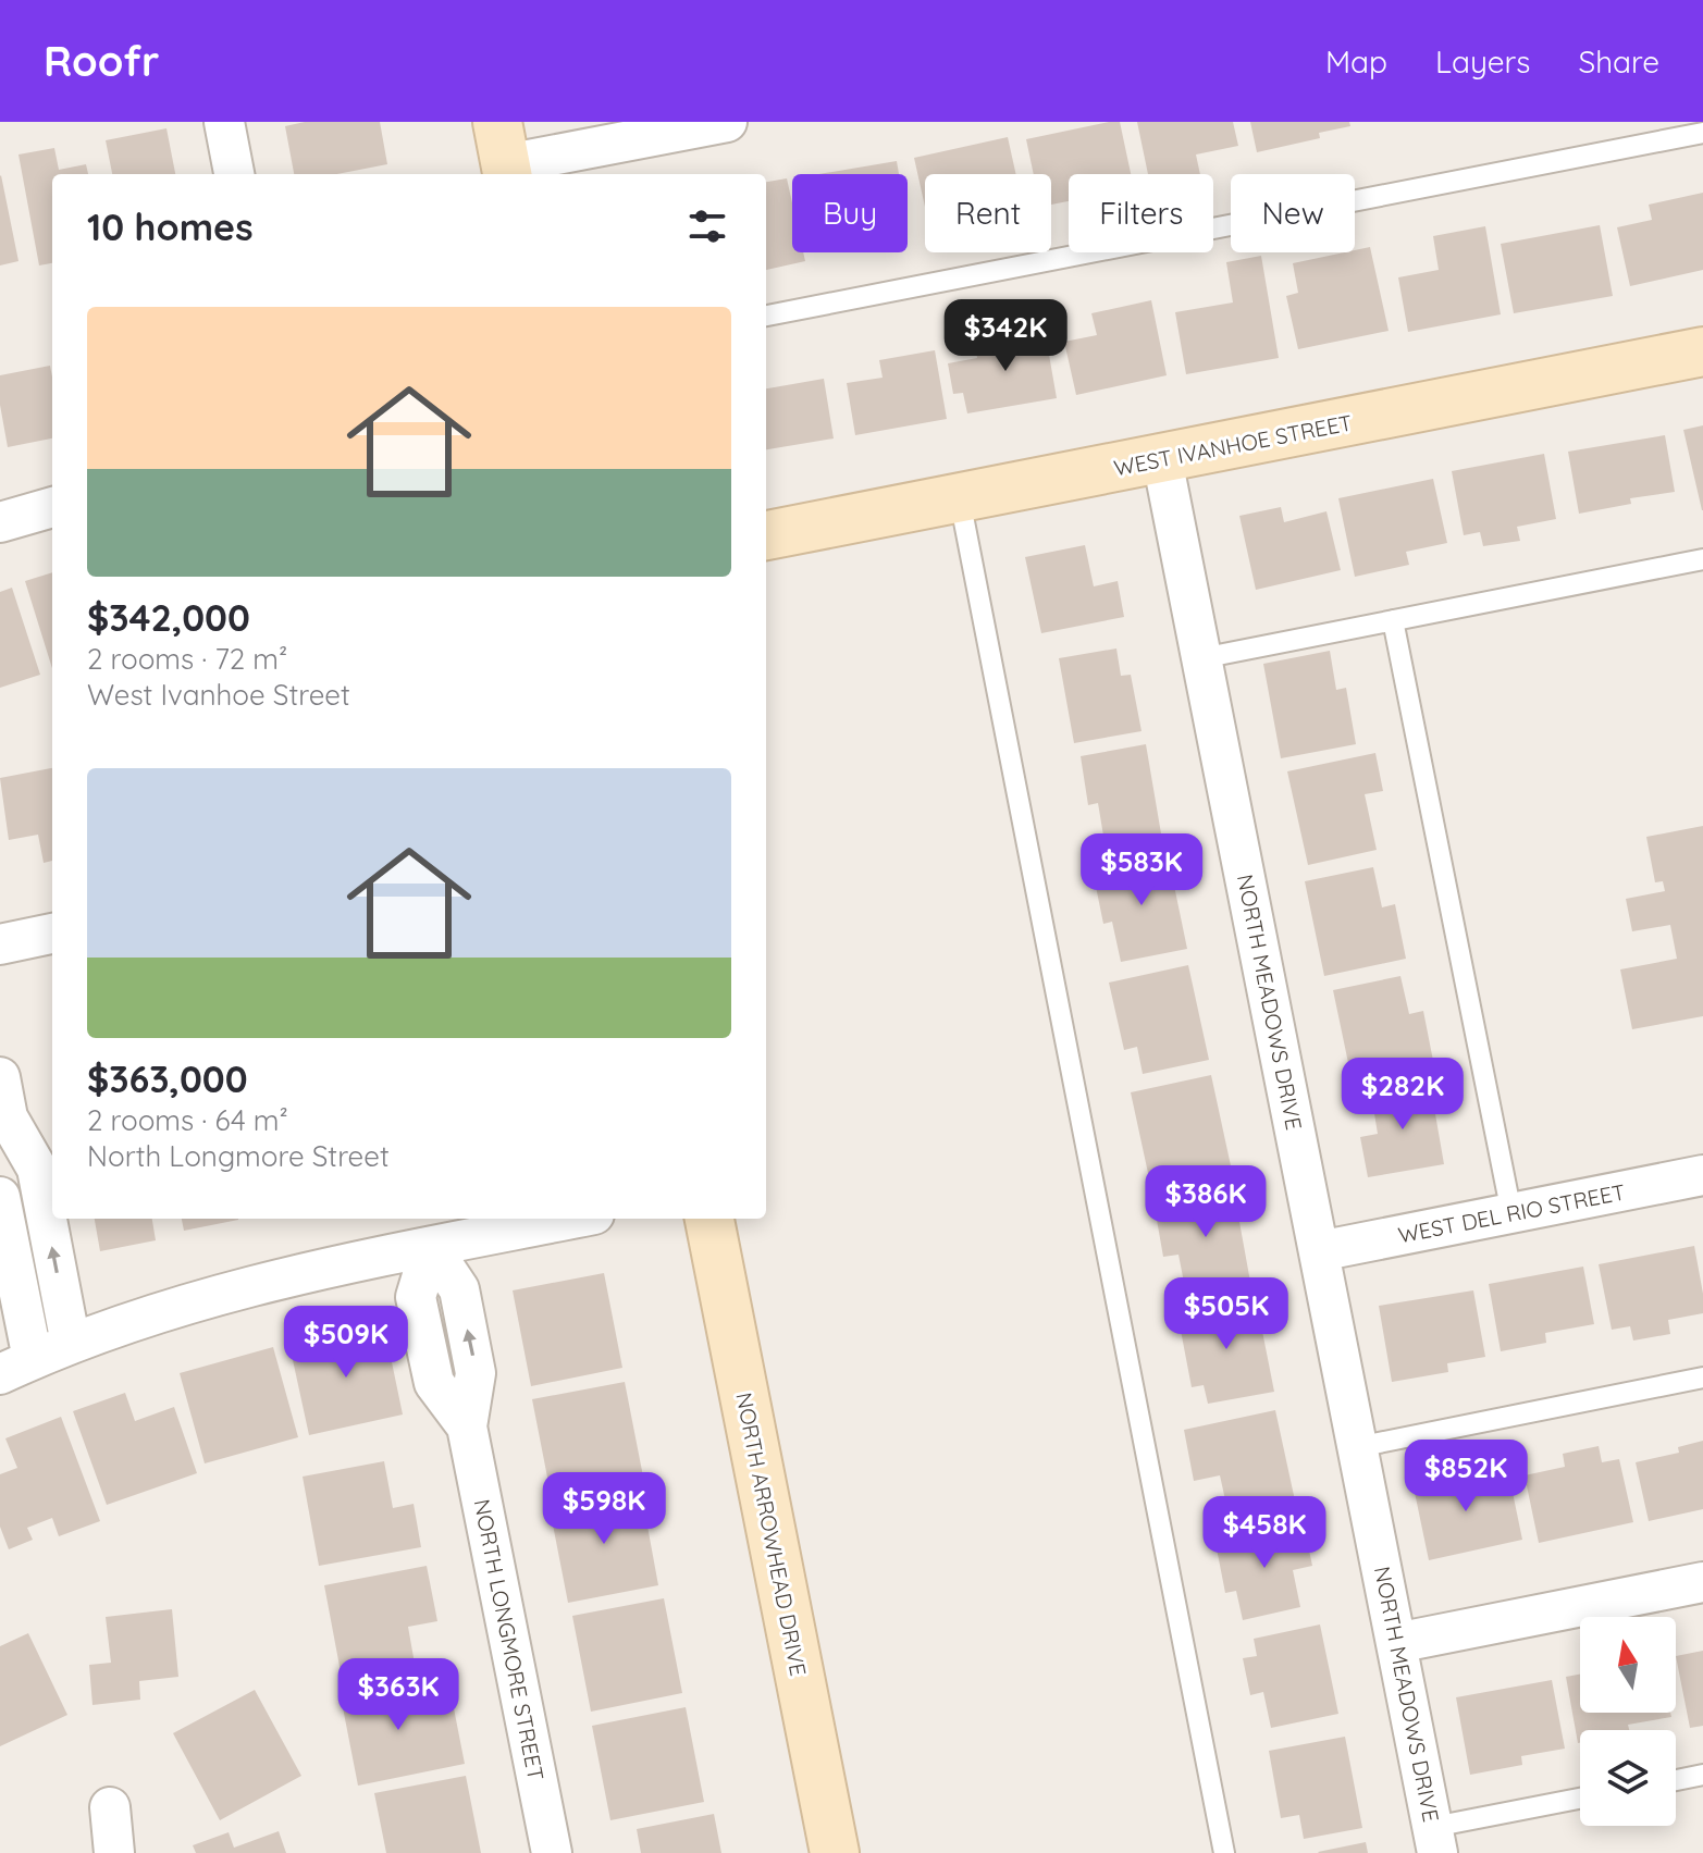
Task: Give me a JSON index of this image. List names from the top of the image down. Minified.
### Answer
{"streets":{"street":["WEST IVANHOE STREET","NORTH MEADOWS DRIVE","WEST DEL RIO STREET","NORTH ARROWHEAD DRIVE","NORTH LONGMORE STREET"]},"crossings":[["WEST IVANHOE STREET","NORTH MEADOWS DRIVE"],["NORTH MEADOWS DRIVE","WEST DEL RIO STREET"]],"north":"top","page":{"header":"Roofr","nav":["Map","Layers","Share"],"chip":["Buy","Rent","Filters","New"],"heading":"10 homes","list":[{"name":"$342,000","note":"2 rooms · 72 m² · West Ivanhoe Street"},{"name":"$363,000","note":"2 rooms · 64 m² · North Longmore Street"}],"price":["$342K","$583K","$282K","$386K","$505K","$509K","$852K","$598K","$458K","$363K"]}}
